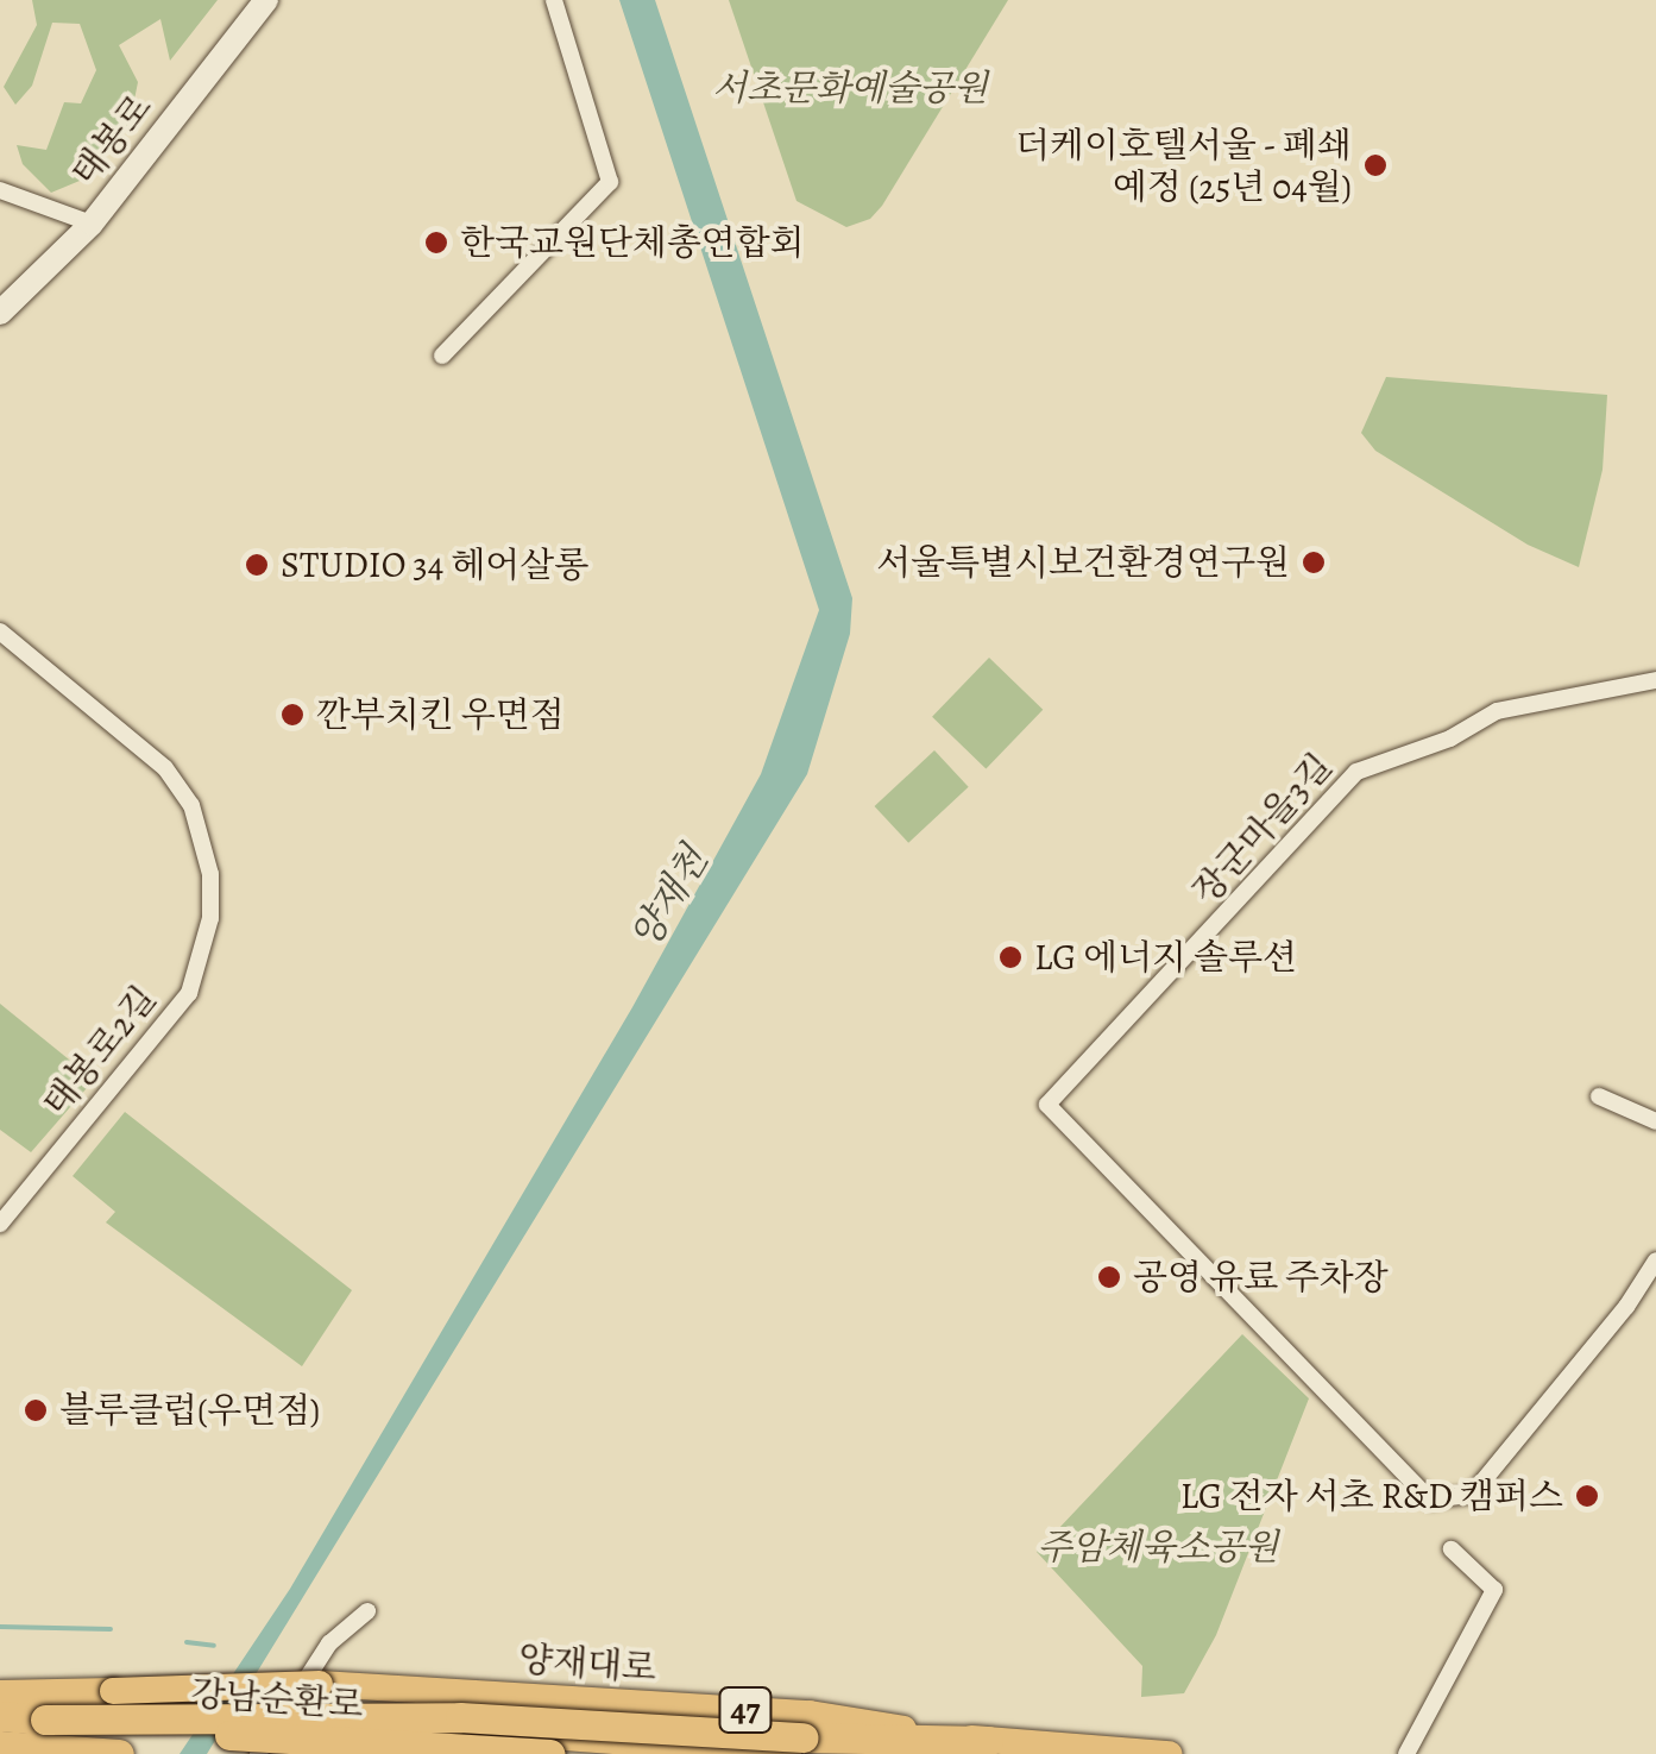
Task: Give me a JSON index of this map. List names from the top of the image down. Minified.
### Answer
{"streets":{"highway":["강남순환로"],"main road":["양재대로","47"],"street":["태봉로","장군마을3길","태봉로2길"]},"water":["양재천"],"parks":["서초문화예술공원","주암체육소공원"],"places":["더케이호텔서울 - 폐쇄 예정 (25년 04월)","한국교원단체총연합회","서울특별시보건환경연구원","STUDIO 34 헤어살롱","깐부치킨 우면점","LG 에너지 솔루션","공영 유료 주차장","블루클럽(우면점)","LG 전자 서초 R&D 캠퍼스"]}
